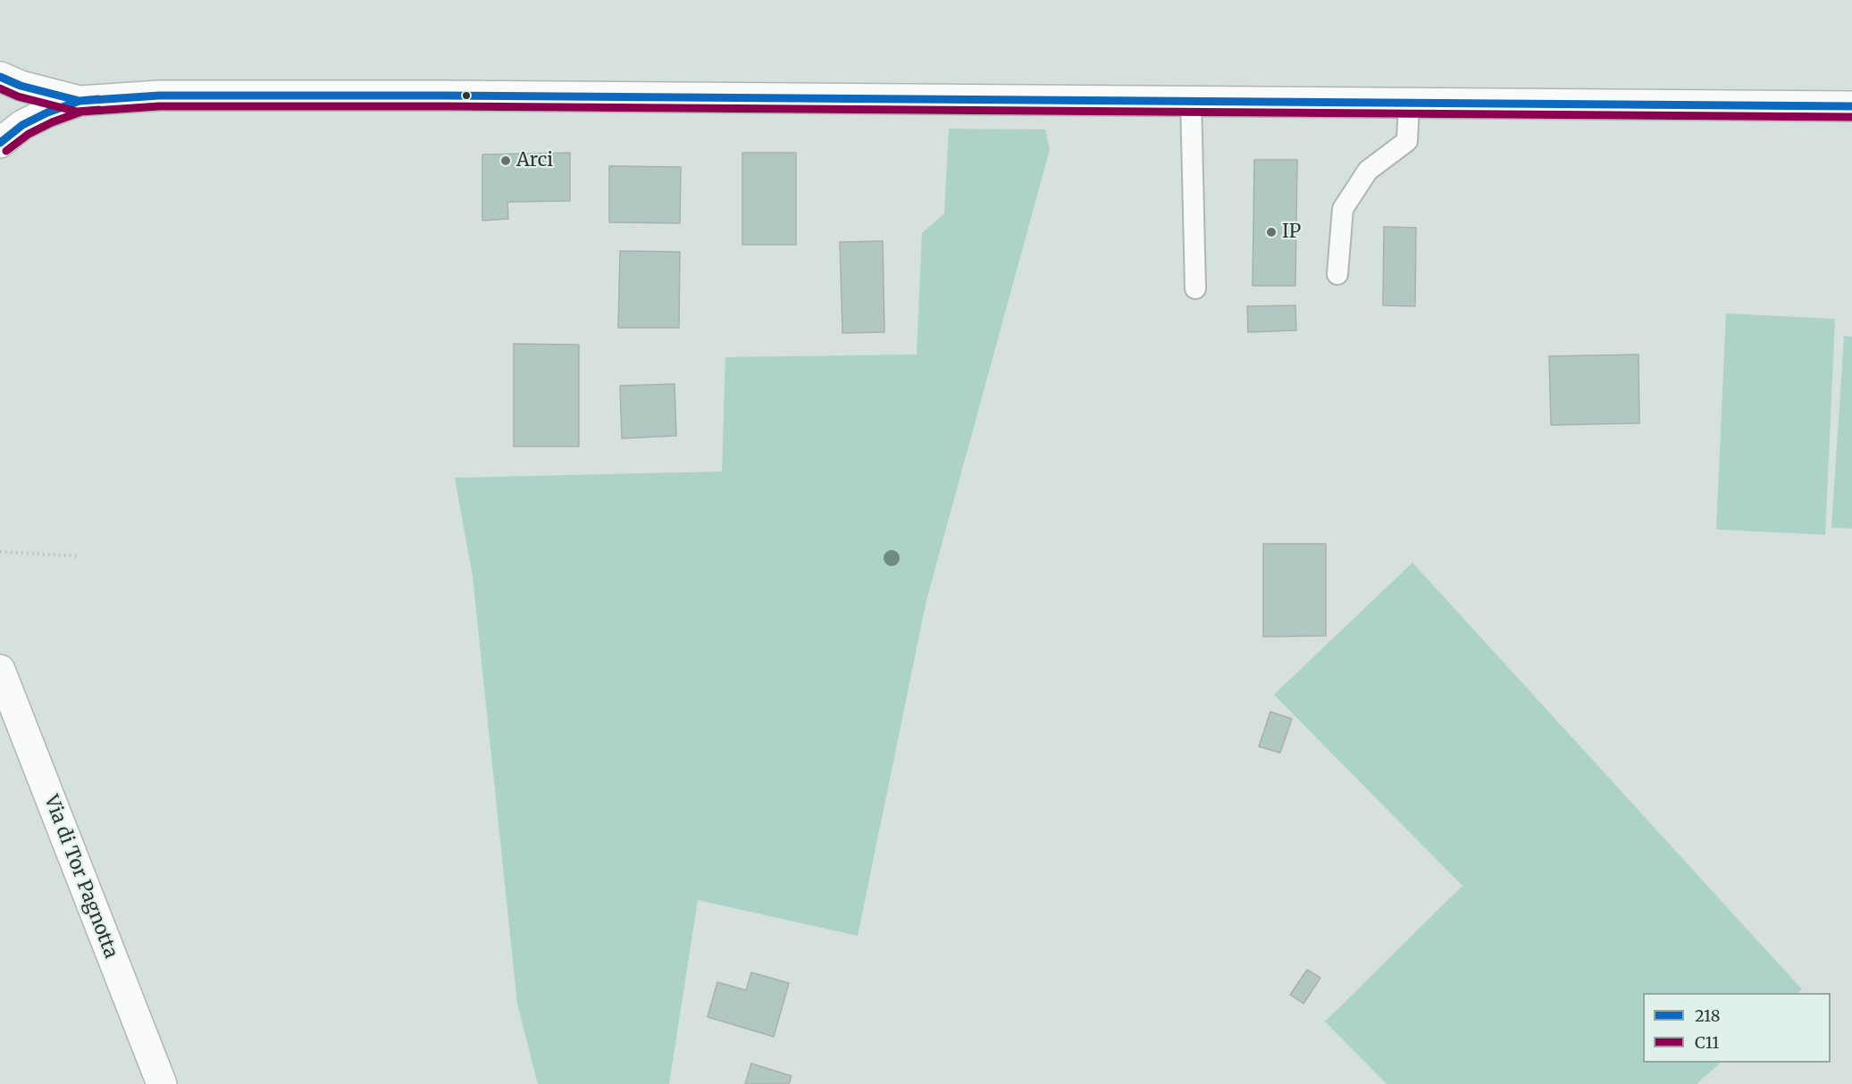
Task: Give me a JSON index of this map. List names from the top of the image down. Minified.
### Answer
{"streets":{"street":["Via di Tor Pagnotta"]},"places":["Arci","IP"],"lines":["transit line 218","transit line C11"],"legend":["218","C11"]}
